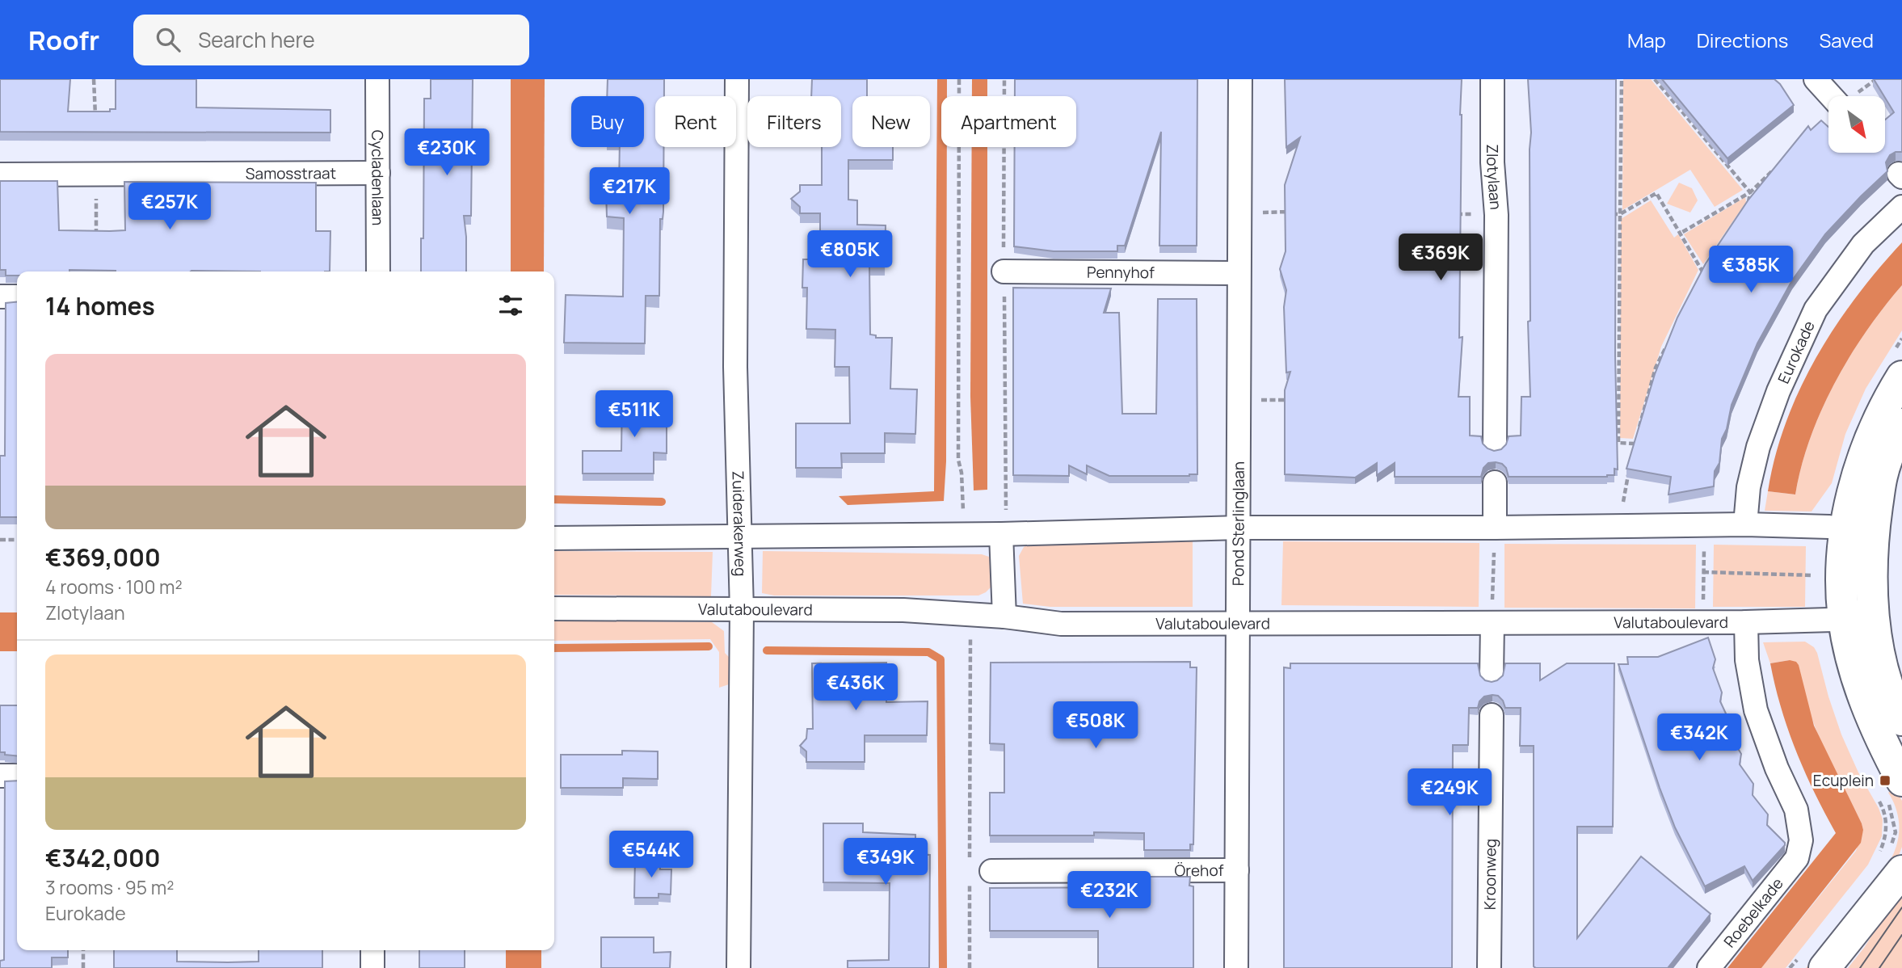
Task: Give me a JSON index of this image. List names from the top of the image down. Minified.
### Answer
{"streets":{"street":["Samosstraat","Zlotylaan","Cycladenlaan","Pennyhof","Eurokade","Zuiderakerweg","Pond Sterlinglaan","Valutaboulevard","Örehof","Kroonweg","Roebelkade"]},"crossings":[["Samosstraat","Cycladenlaan"],["Pennyhof","Pond Sterlinglaan"],["Zuiderakerweg","Valutaboulevard"],["Pond Sterlinglaan","Valutaboulevard"],["Pond Sterlinglaan","Örehof"],["Valutaboulevard","Roebelkade"]],"places":{"transit":["Ecuplein"]},"north":"bottom right","page":{"header":"Roofr","search":"Search here","nav":["Map","Directions","Saved"],"chip":["Buy","Rent","Filters","New","Apartment"],"price":["€230K","€217K","€257K","€805K","€369K","€385K","€511K","€436K","€508K","€342K","€249K","€544K","€349K","€232K"],"heading":"14 homes","list":[{"name":"€369,000","note":"4 rooms · 100 m² · Zlotylaan"},{"name":"€342,000","note":"3 rooms · 95 m² · Eurokade"}]}}
